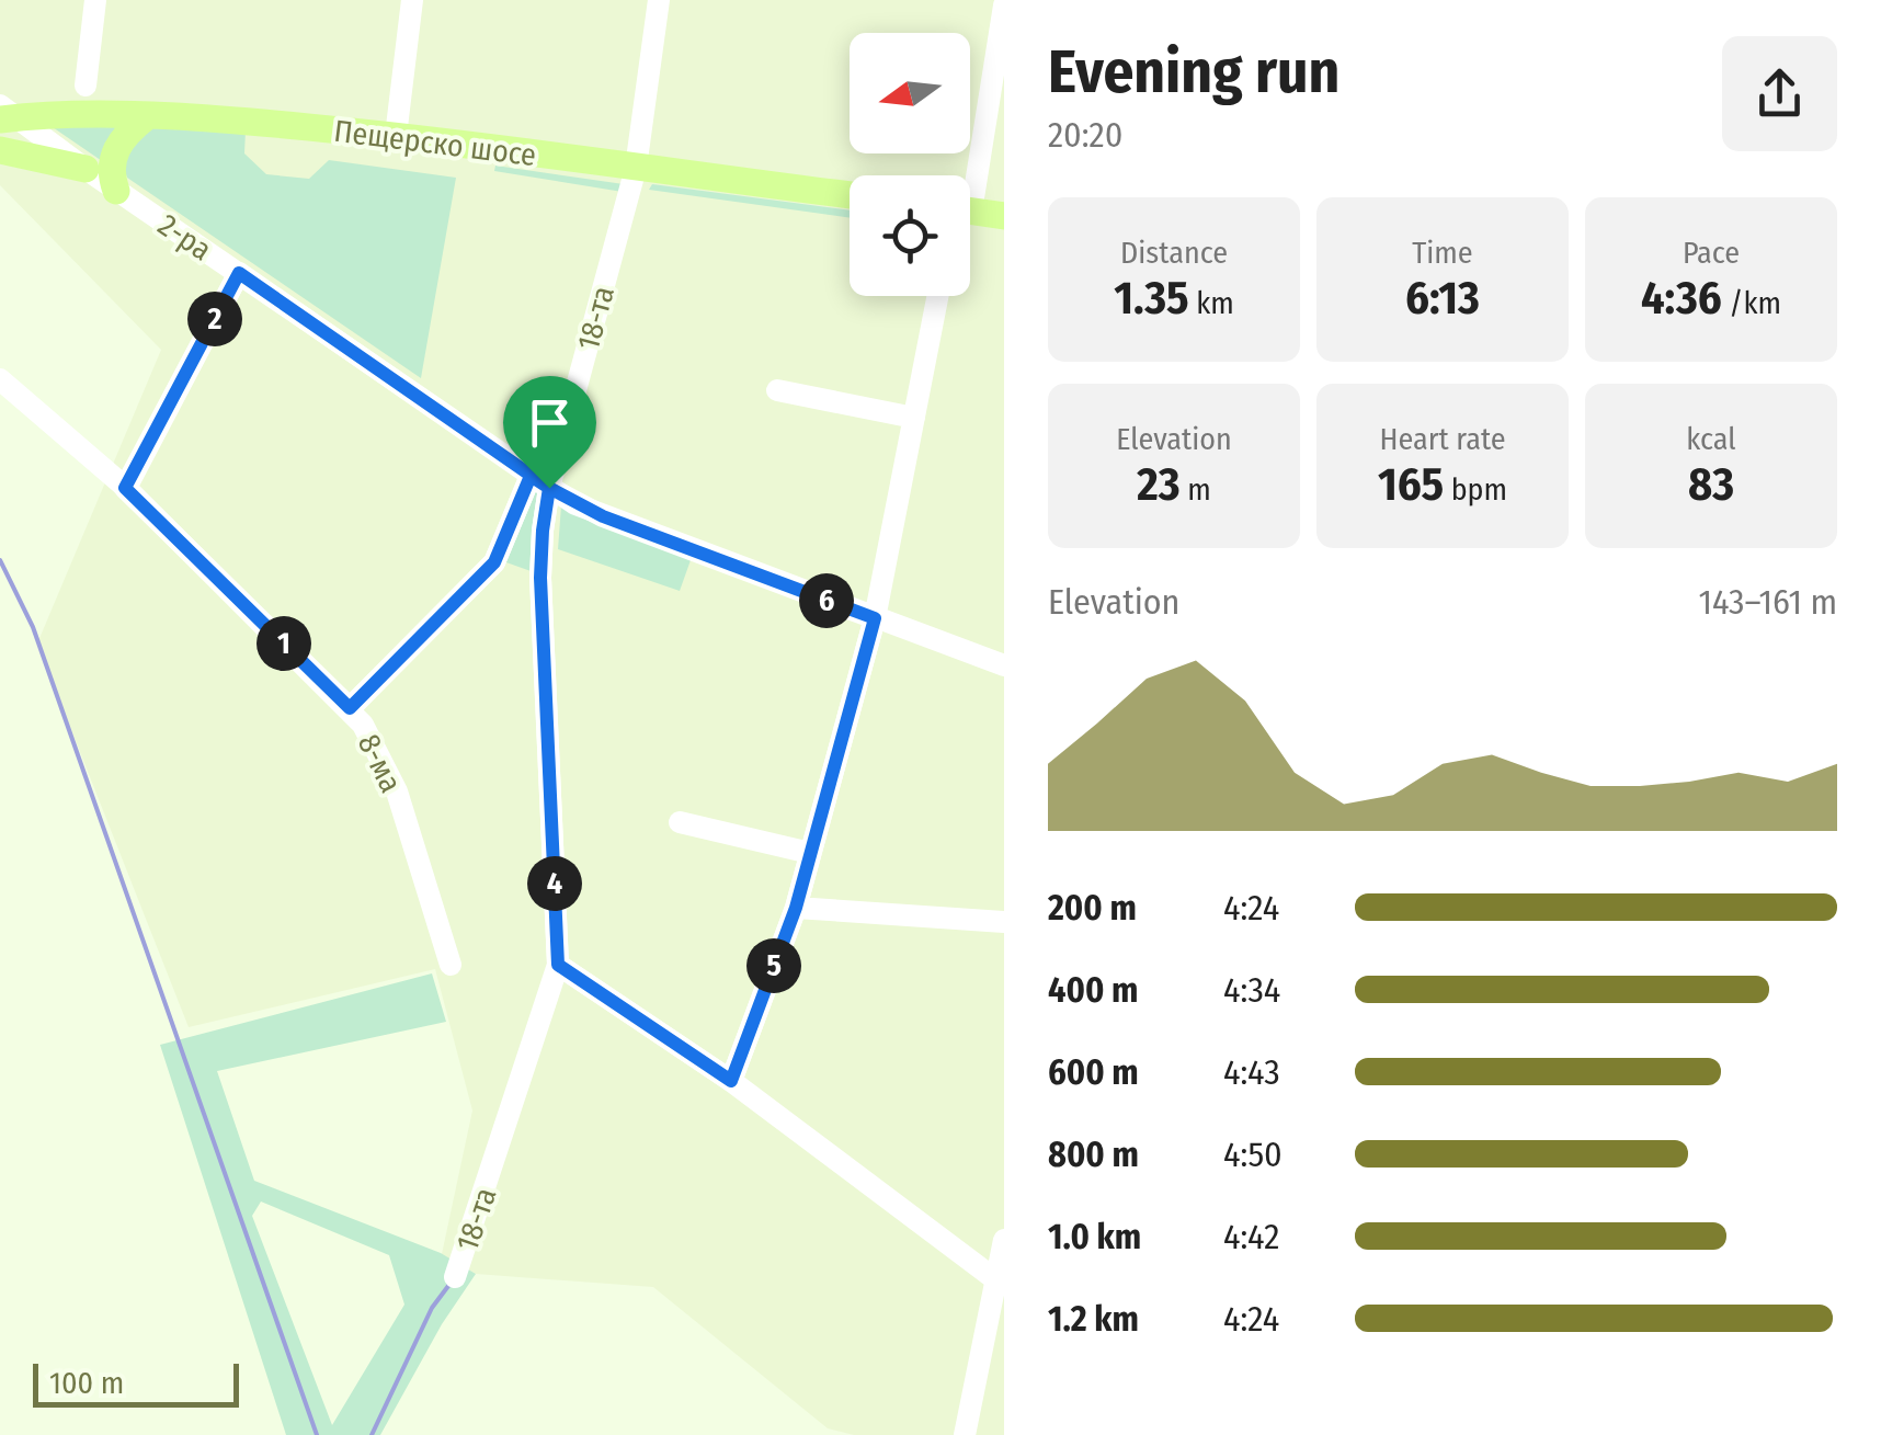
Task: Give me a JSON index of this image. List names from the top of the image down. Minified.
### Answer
{"streets":{"main road":["Пещерско шосе"],"street":["2-ра","18-та","8-ма"]},"crossings":[["Пещерско шосе","2-ра"],["Пещерско шосе","18-та"],["2-ра","18-та"]],"scale_bar":"100 m","north":"left","page":{"heading":["Evening run","20:20"],"stats":[["Distance","1.35 km"],["Time","6:13"],["Pace","4:36 /km"],["Elevation","23 m"],["Heart rate","165 bpm"],["kcal","83"]],"pins":["2","6","1","4","5"],"chart":["Elevation","143–161 m"],"list":[{"name":"200 m","note":"4:24"},{"name":"400 m","note":"4:34"},{"name":"600 m","note":"4:43"},{"name":"800 m","note":"4:50"},{"name":"1.0 km","note":"4:42"},{"name":"1.2 km","note":"4:24"}],"scale":"100 m"}}
